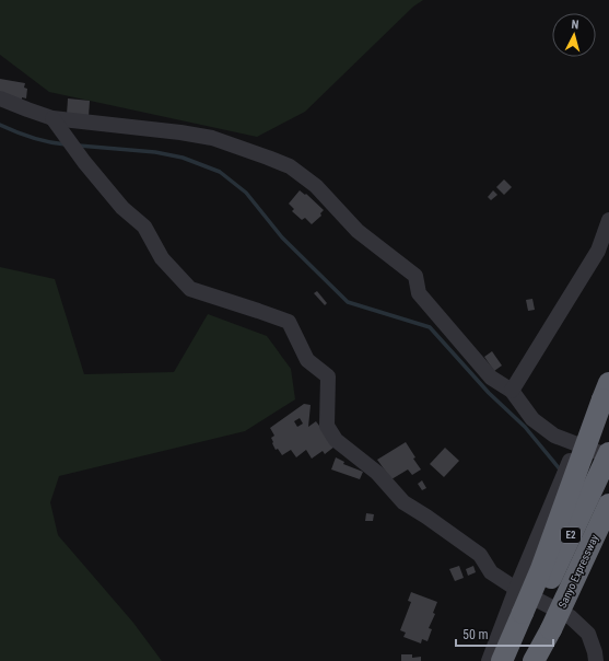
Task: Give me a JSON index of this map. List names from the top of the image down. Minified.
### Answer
{"streets":{"highway":["E2","Sanyo Expressway"]},"scale_bar":"50 m","north":"top"}
